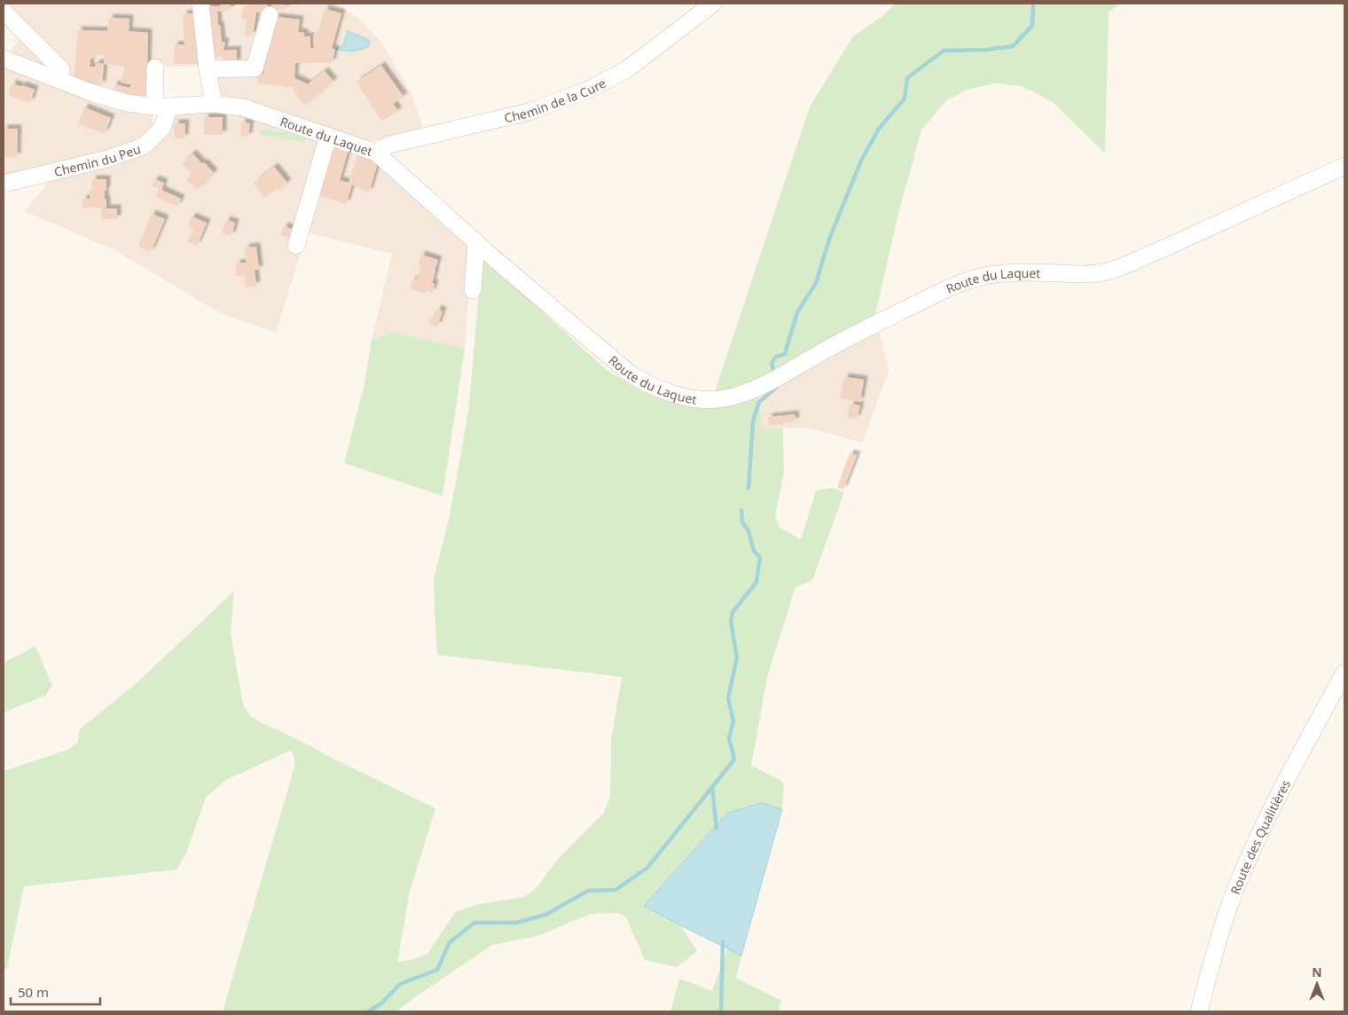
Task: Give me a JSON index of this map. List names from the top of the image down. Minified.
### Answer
{"streets":{"street":["Chemin de la Cure","Route du Laquet","Chemin du Peu","Route des Qualitières"]},"crossings":[["Chemin de la Cure","Route du Laquet"],["Route du Laquet","Chemin du Peu"]],"scale_bar":"50 m","north":"top"}
